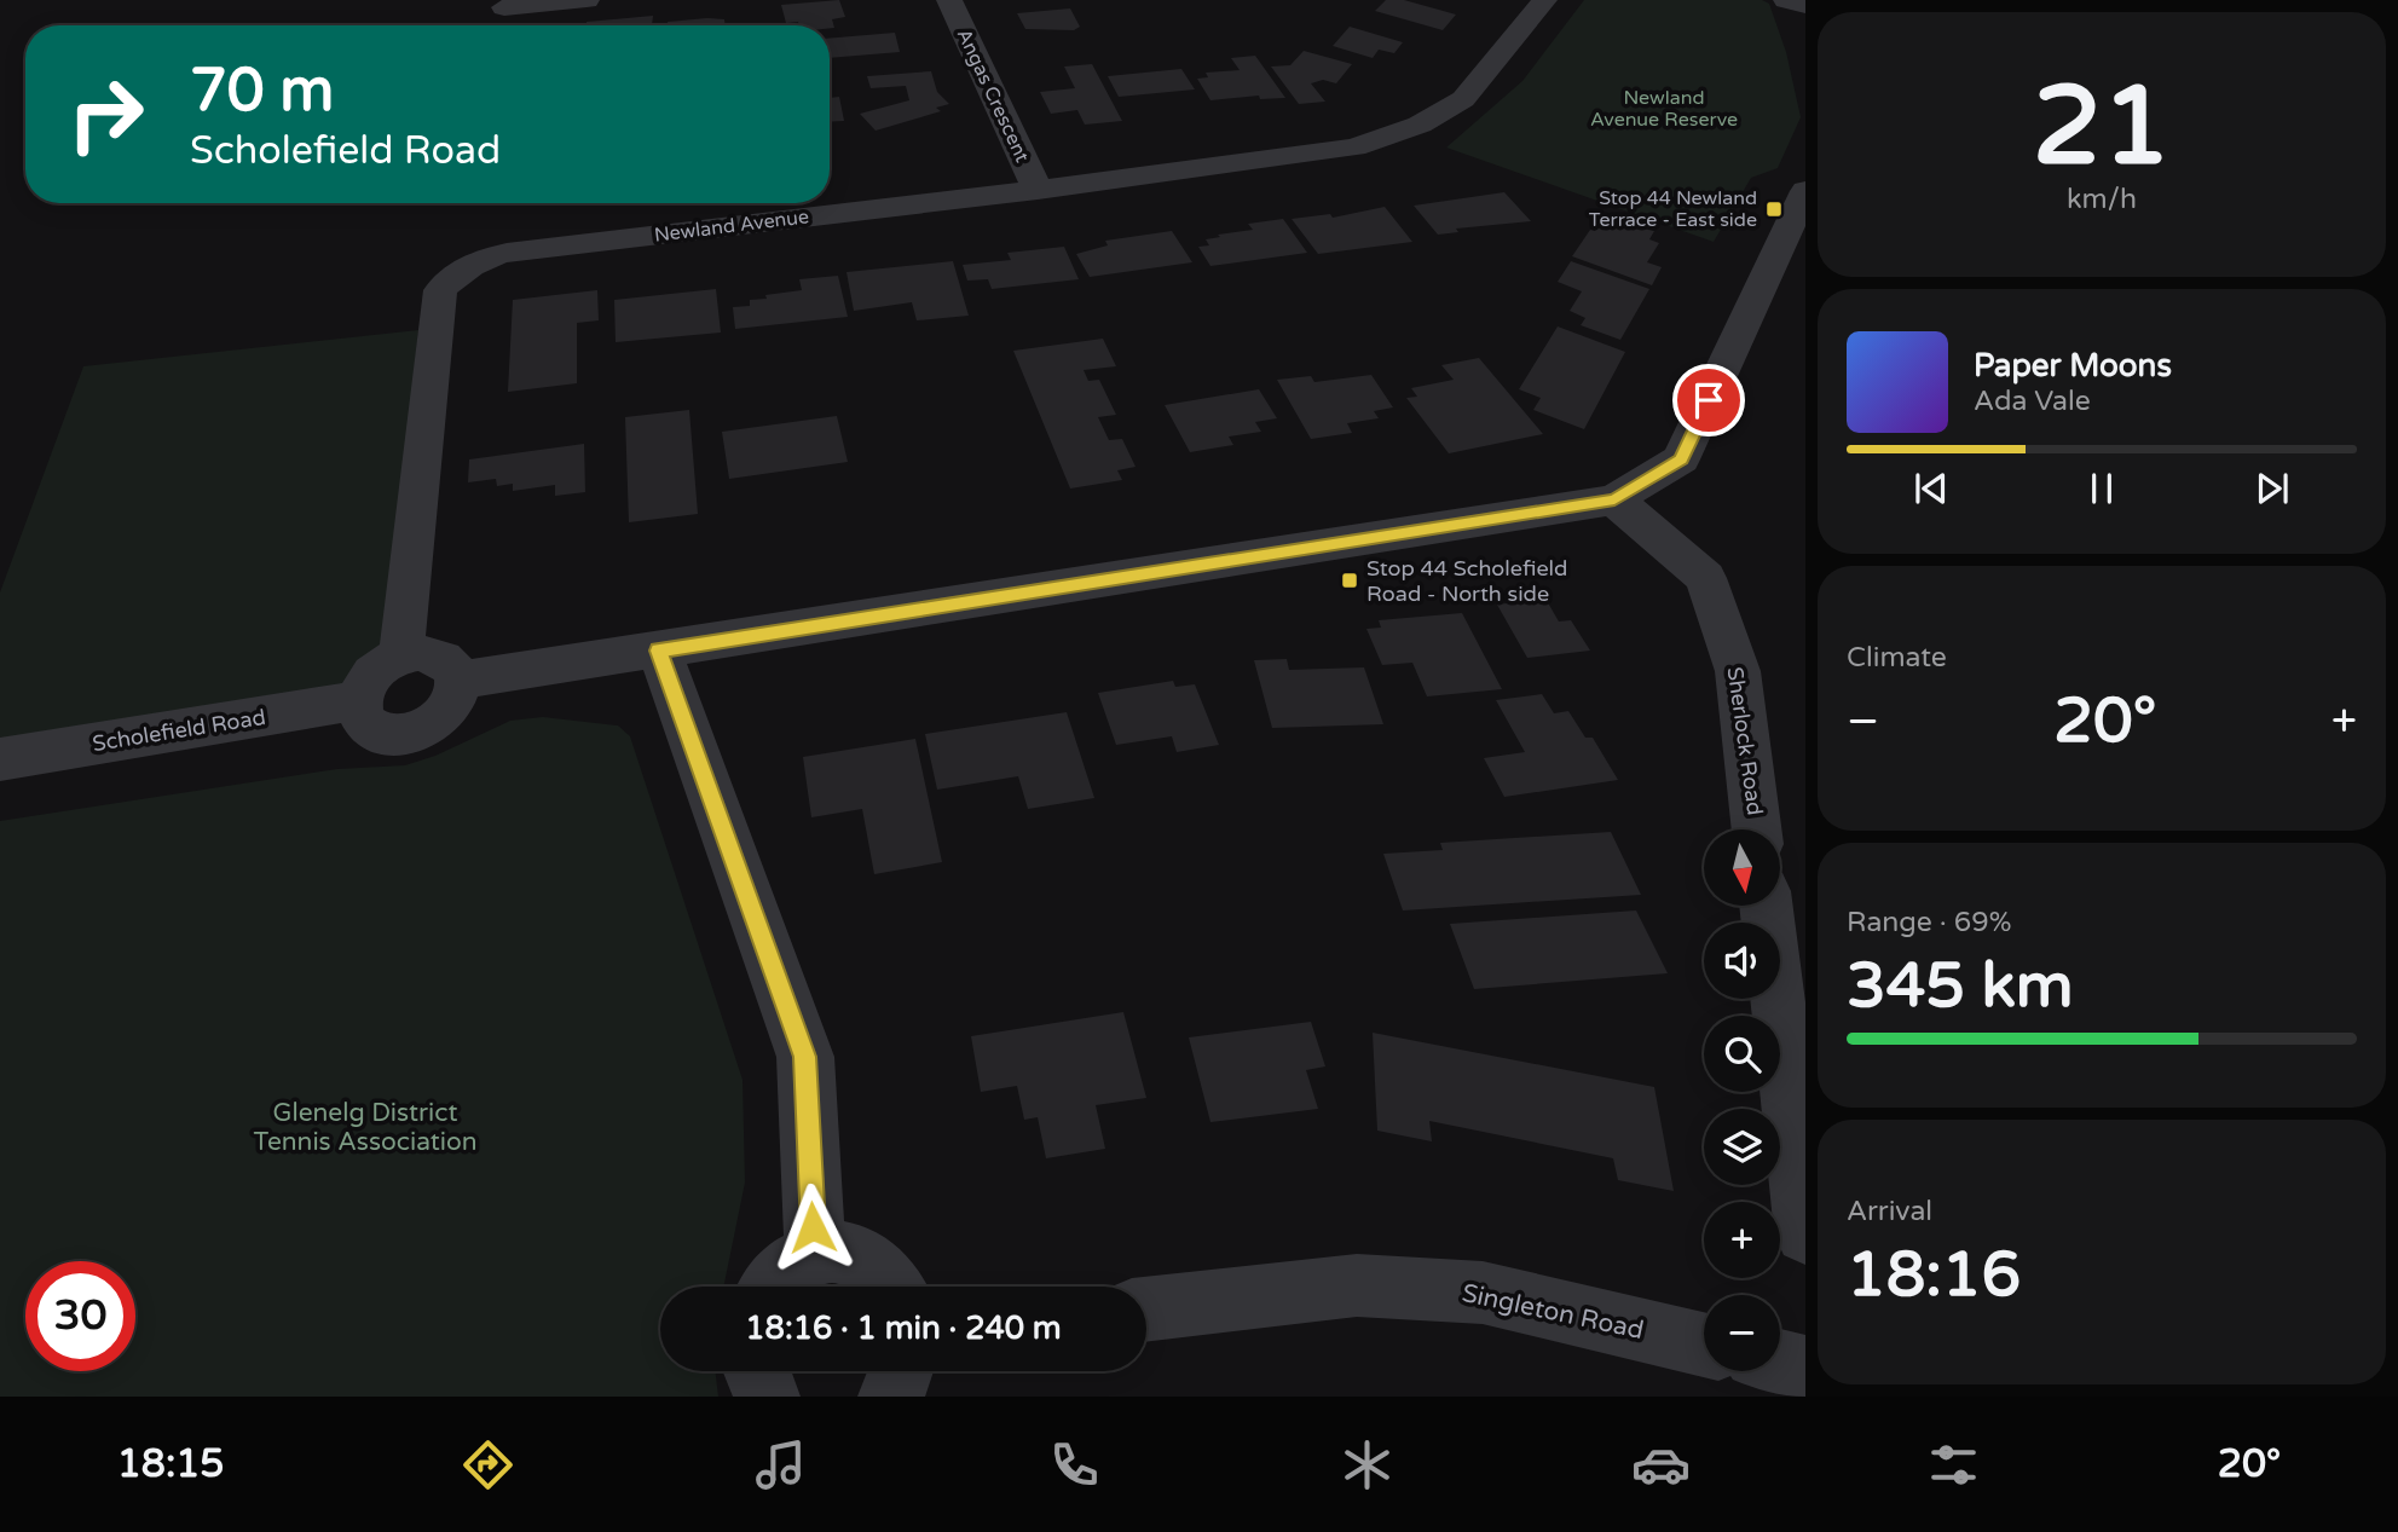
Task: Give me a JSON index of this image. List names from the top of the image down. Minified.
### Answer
{"streets":{"street":["Angas Crescent","Newland Avenue","Scholefield Road","Sherlock Road","Singleton Road"]},"crossings":[["Angas Crescent","Newland Avenue"],["Newland Avenue","Scholefield Road"]],"parks":["Newland Avenue Reserve","Glenelg District Tennis Association"],"places":{"transit":["Stop 44 Newland Terrace - East side","Stop 44 Scholefield Road - North side"]},"north":"bottom","page":{"tile":[["21","km/h"],"Climate",["Range · 69%","345 km"],["Arrival","18:16"]],"turn":["70 m","Scholefield Road"],"song":["Paper Moons","Ada Vale"],"heat":["−","20°","+"],"map_buttons":["+","−"],"limit":"30","trip":"18:16 · 1 min · 240 m","tabs":["18:15","20°"]}}
